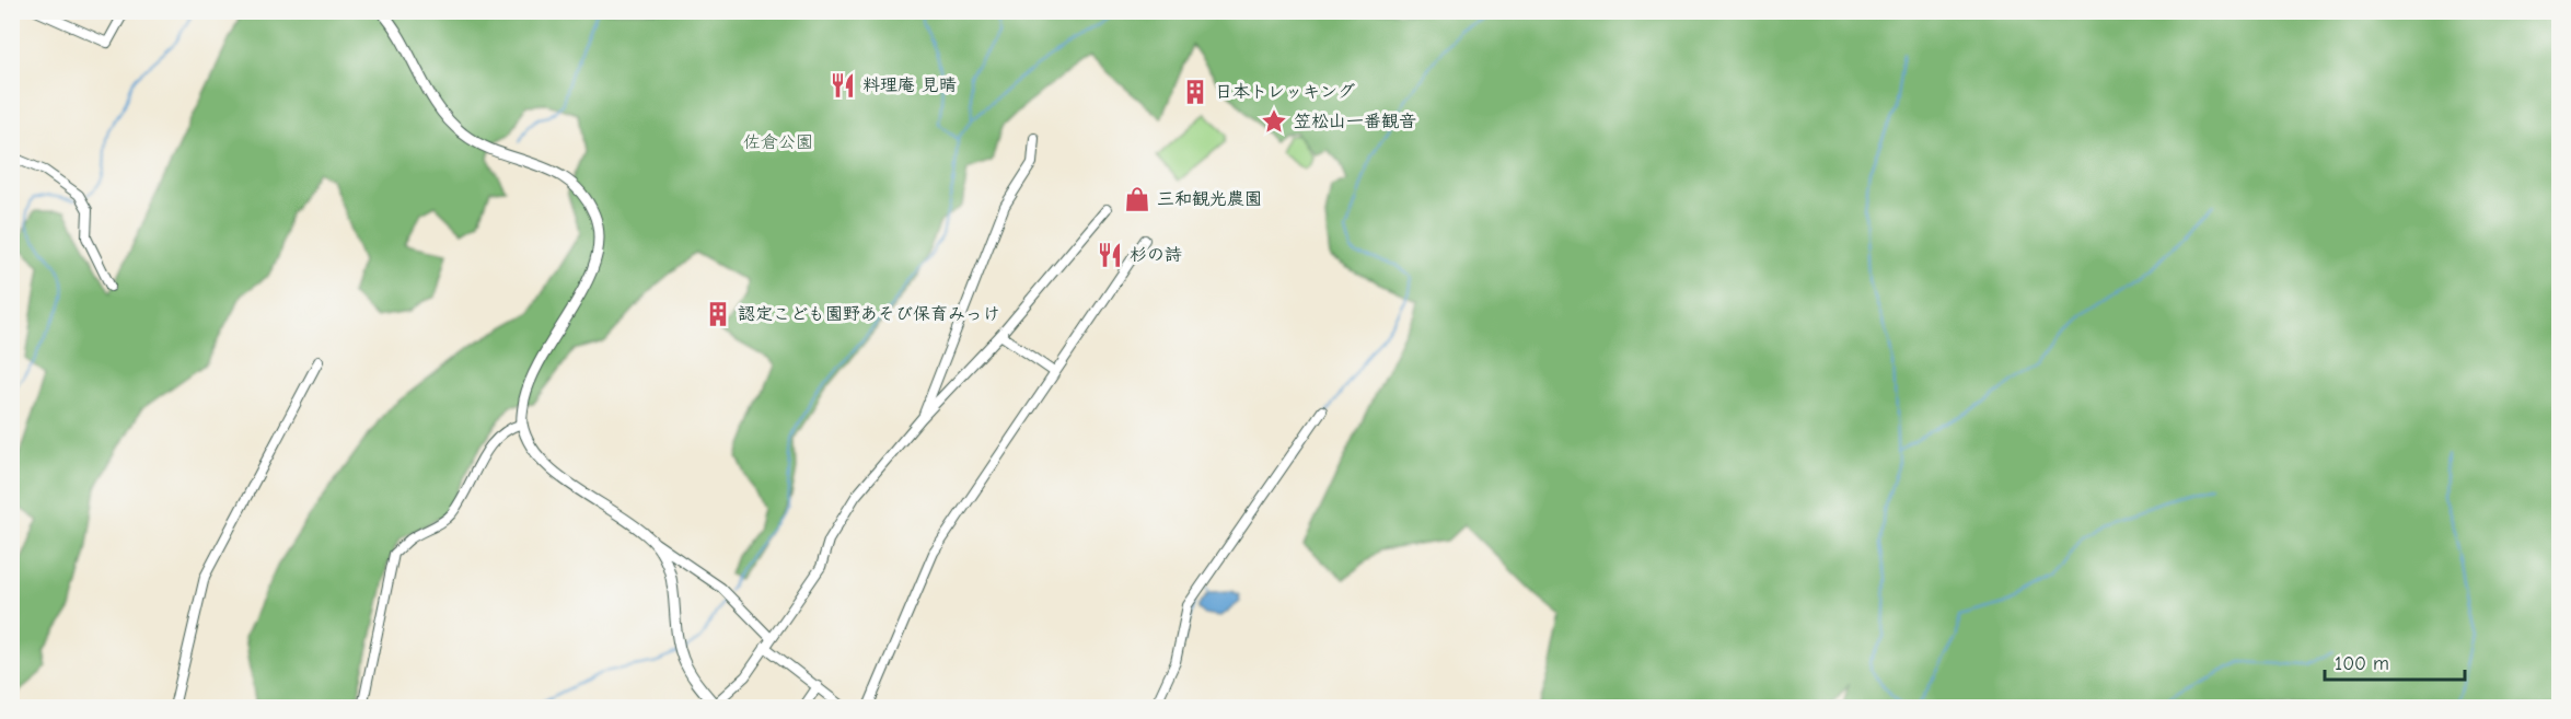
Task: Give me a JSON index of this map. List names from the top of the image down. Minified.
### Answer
{"parks":["佐倉公園"],"places":{"restaurant":["料理庵 見晴","杉の詩"],"building":["日本トレッキング","認定こども園野あそび保育みっけ"],"place":["笠松山一番観音"],"shop":["三和観光農園"]},"scale_bar":"100 m"}
